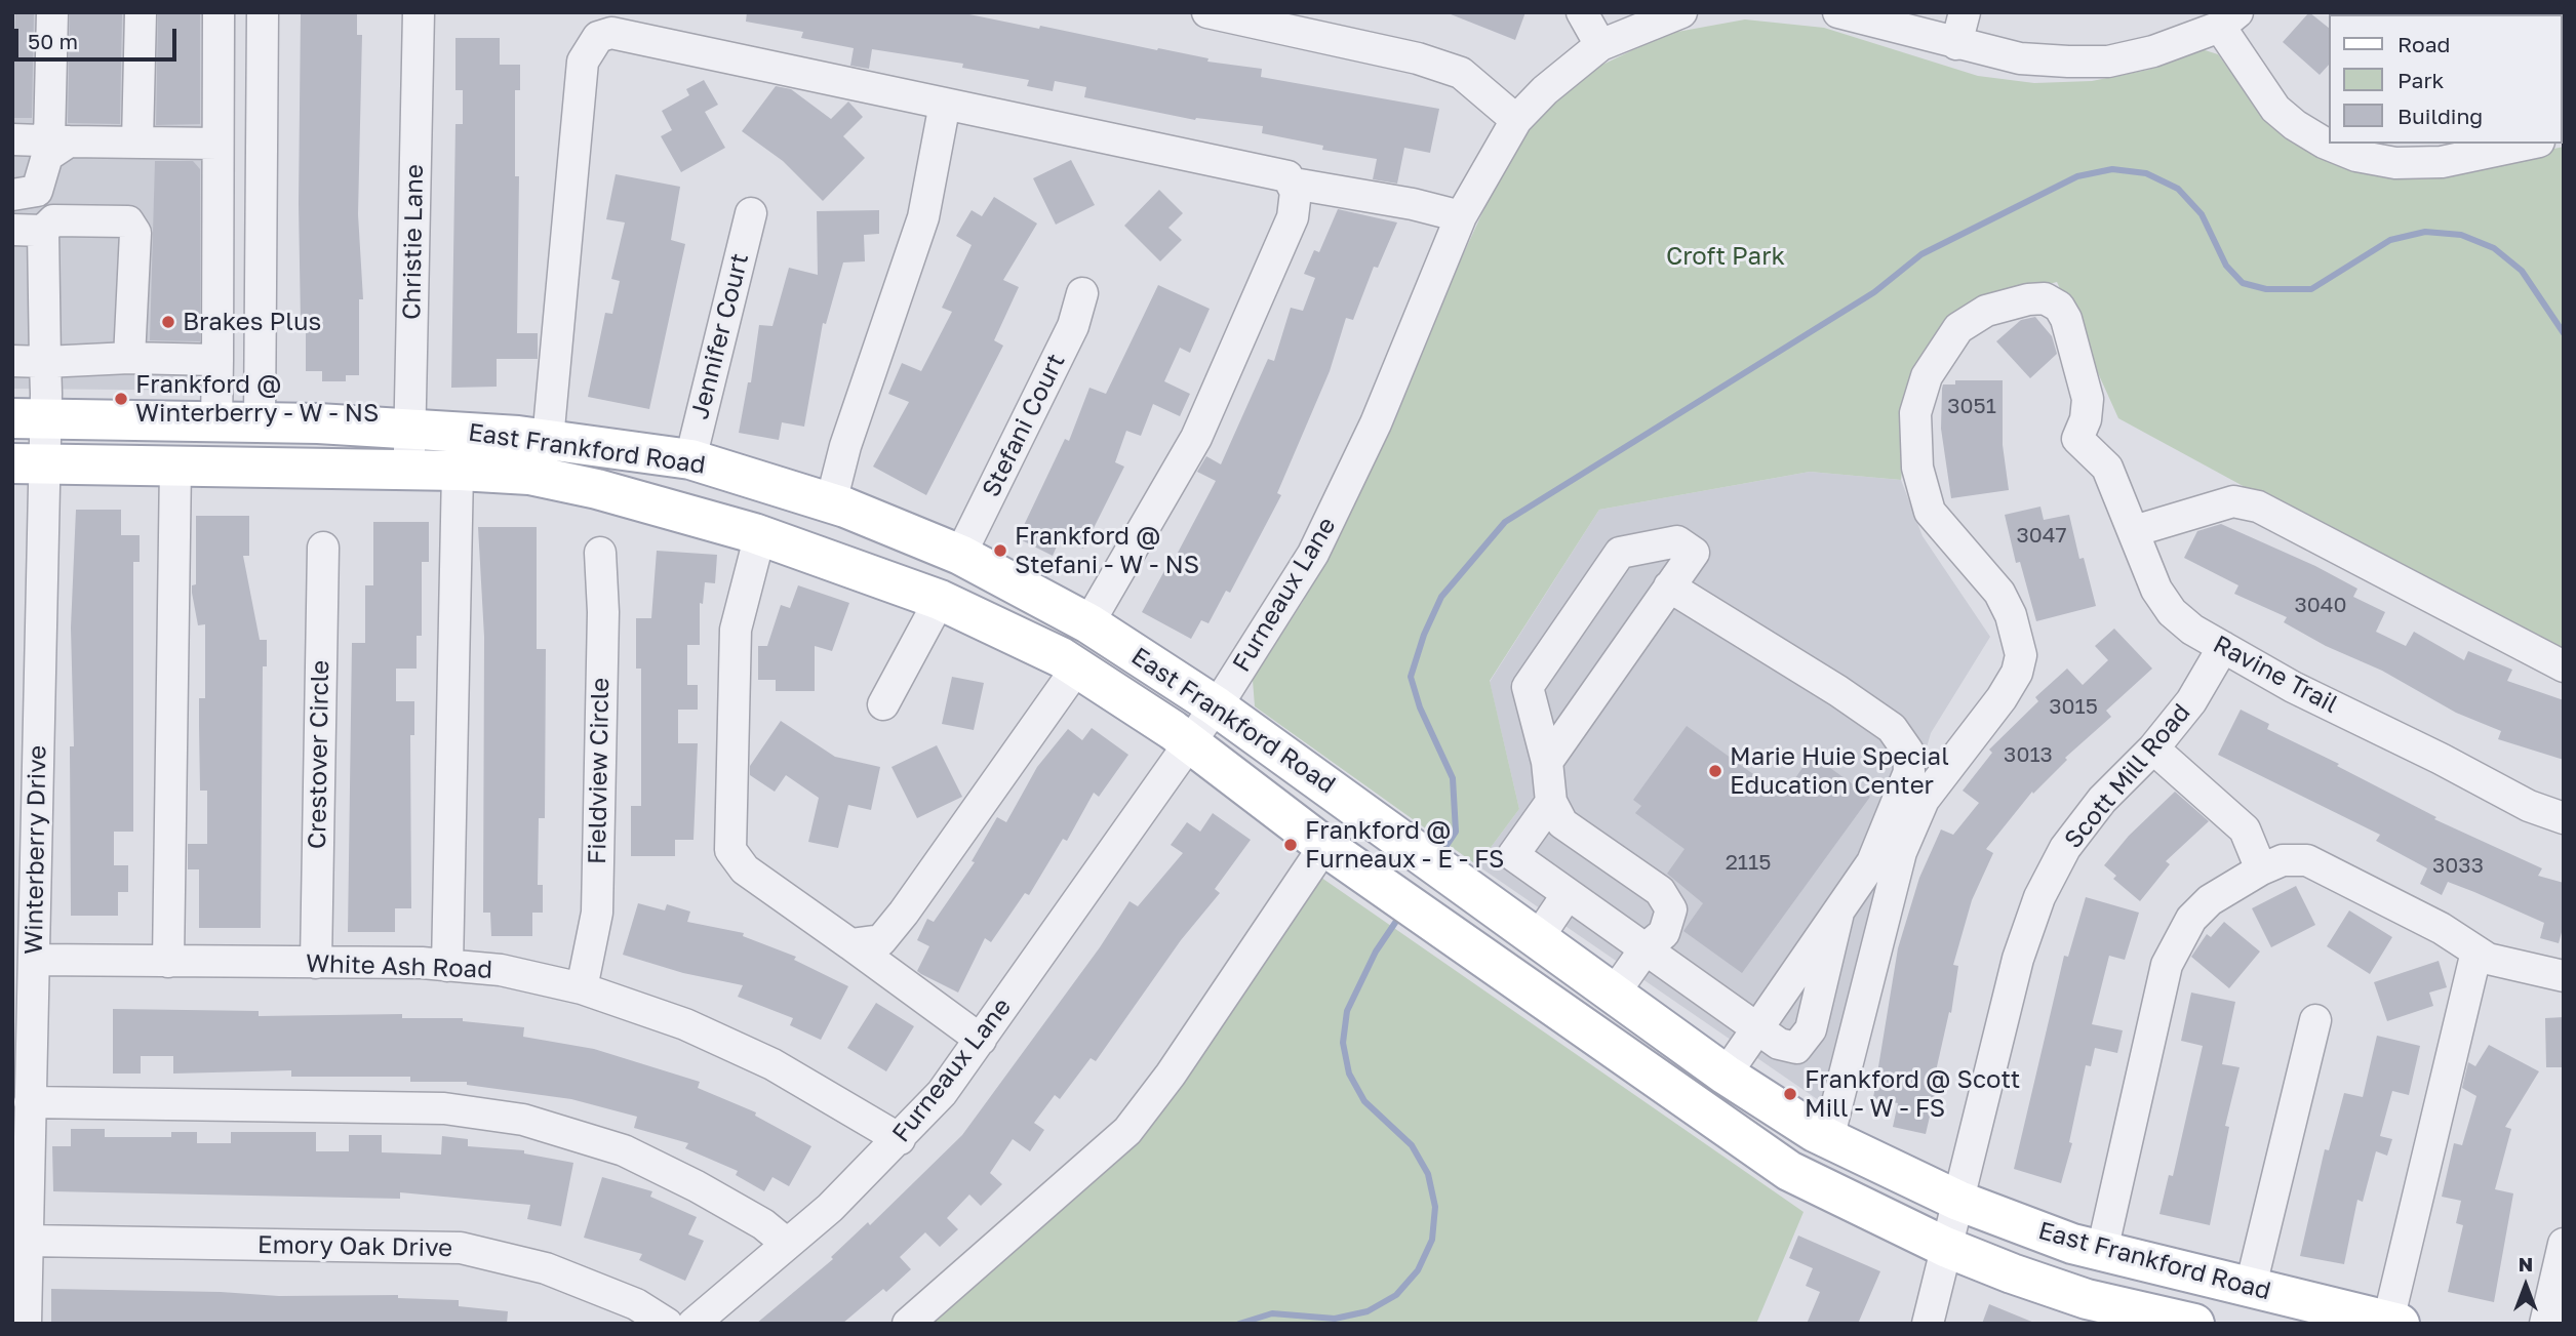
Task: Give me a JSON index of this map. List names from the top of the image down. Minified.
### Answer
{"streets":{"main road":["East Frankford Road"],"street":["Christie Lane","Jennifer Court","Stefani Court","Furneaux Lane","Ravine Trail","Crestover Circle","Fieldview Circle","Scott Mill Road","Winterberry Drive","White Ash Road","Emory Oak Drive"]},"crossings":[["Christie Lane","East Frankford Road"],["Jennifer Court","East Frankford Road"],["Stefani Court","East Frankford Road"],["East Frankford Road","Furneaux Lane"],["East Frankford Road","Ravine Trail"],["East Frankford Road","Scott Mill Road"],["East Frankford Road","Winterberry Drive"],["Furneaux Lane","White Ash Road"],["Ravine Trail","Scott Mill Road"],["Crestover Circle","White Ash Road"],["Fieldview Circle","White Ash Road"],["Winterberry Drive","White Ash Road"],["Winterberry Drive","Emory Oak Drive"]],"parks":["Croft Park"],"places":["Brakes Plus","Frankford @ Winterberry - W - NS","Frankford @ Stefani - W - NS","Marie Huie Special Education Center","Frankford @ Furneaux - E - FS","Frankford @ Scott Mill - W - FS"],"house_numbers":["3051","3047","3040","3015","3013","2115","3033"],"legend":["Road","Park","Building"],"scale_bar":"50 m","north":"top"}
